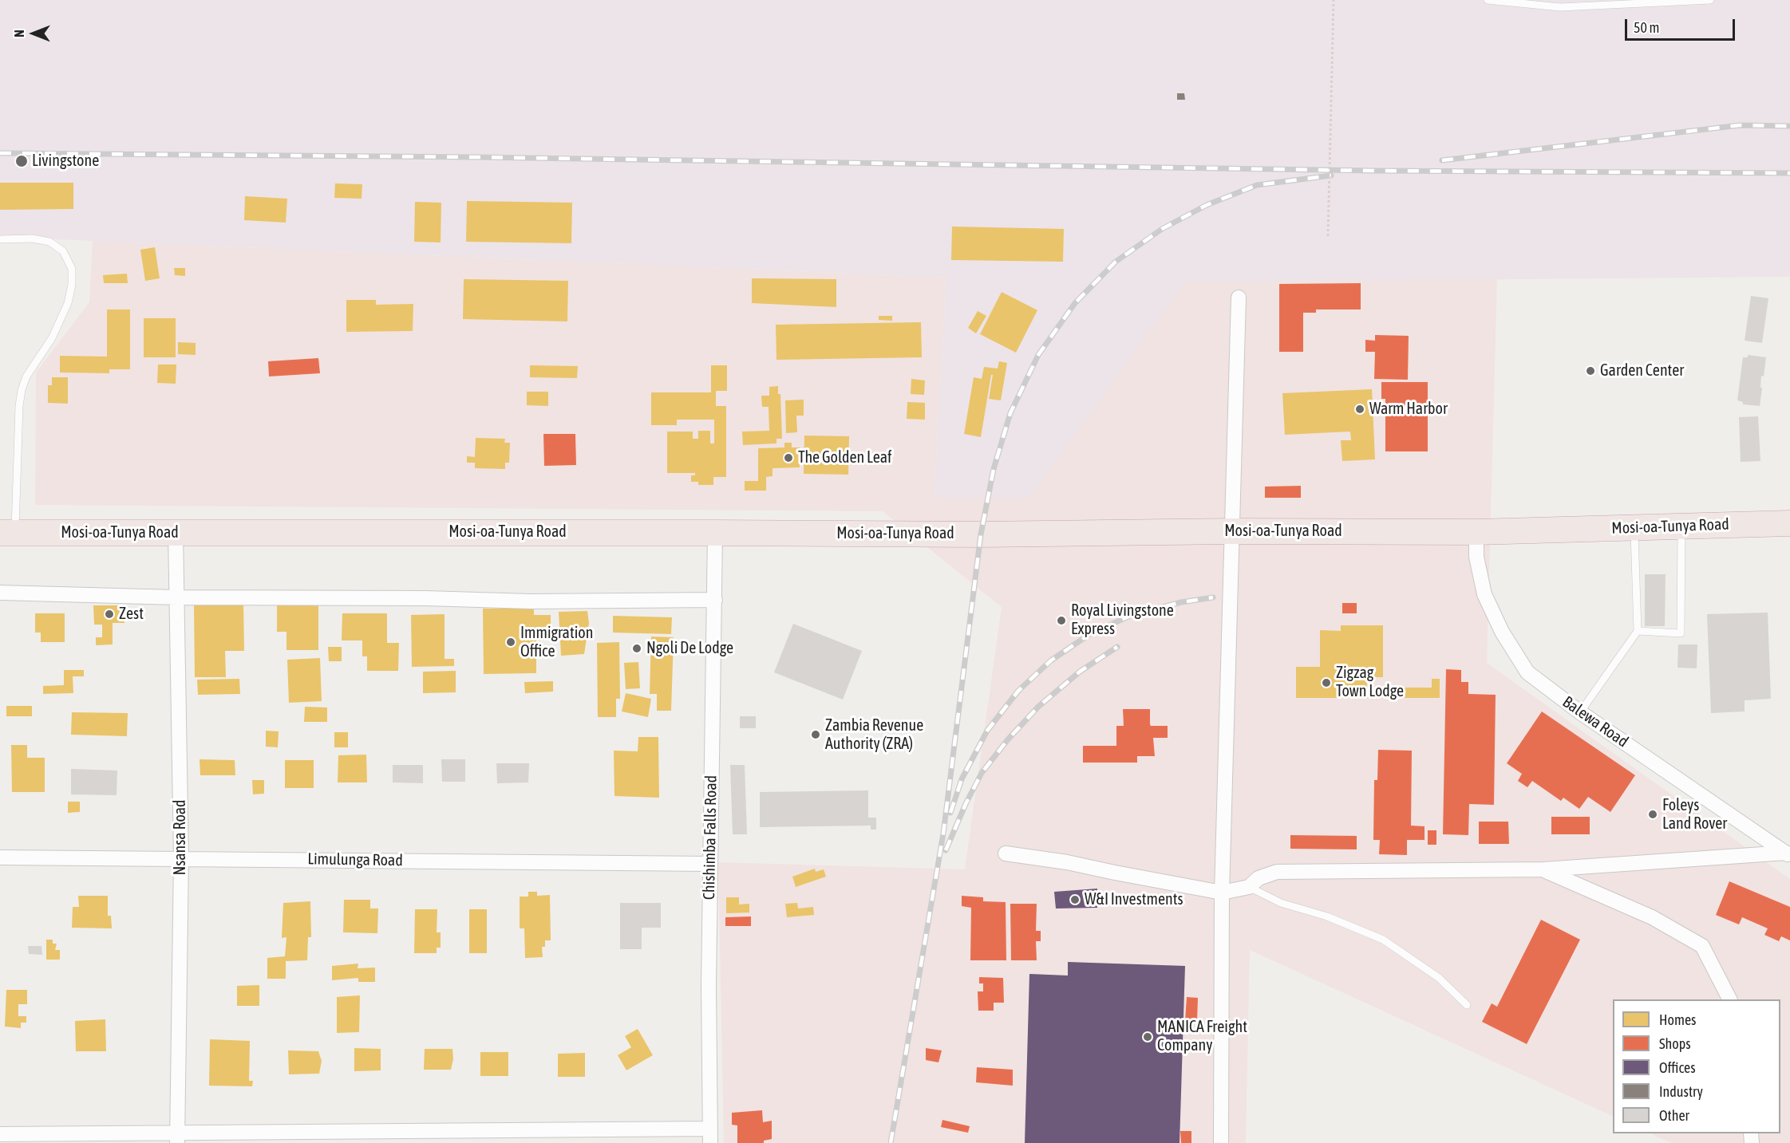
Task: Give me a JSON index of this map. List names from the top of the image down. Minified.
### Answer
{"streets":{"highway":["Mosi-oa-Tunya Road"],"street":["Balewa Road","Nsansa Road","Chishimba Falls Road","Limulunga Road"]},"crossings":[["Mosi-oa-Tunya Road","Balewa Road"],["Mosi-oa-Tunya Road","Nsansa Road"],["Mosi-oa-Tunya Road","Chishimba Falls Road"],["Nsansa Road","Limulunga Road"],["Chishimba Falls Road","Limulunga Road"]],"places":["Livingstone","Garden Center","Warm Harbor","The Golden Leaf","Zest","Royal Livingstone Express","Immigration Office","Ngoli De Lodge","Zigzag Town Lodge","Zambia Revenue Authority (ZRA)","Foleys Land Rover","W&I Investments","MANICA Freight Company"],"legend":["Homes","Shops","Offices","Industry","Other"],"scale_bar":"50 m","north":"left"}
